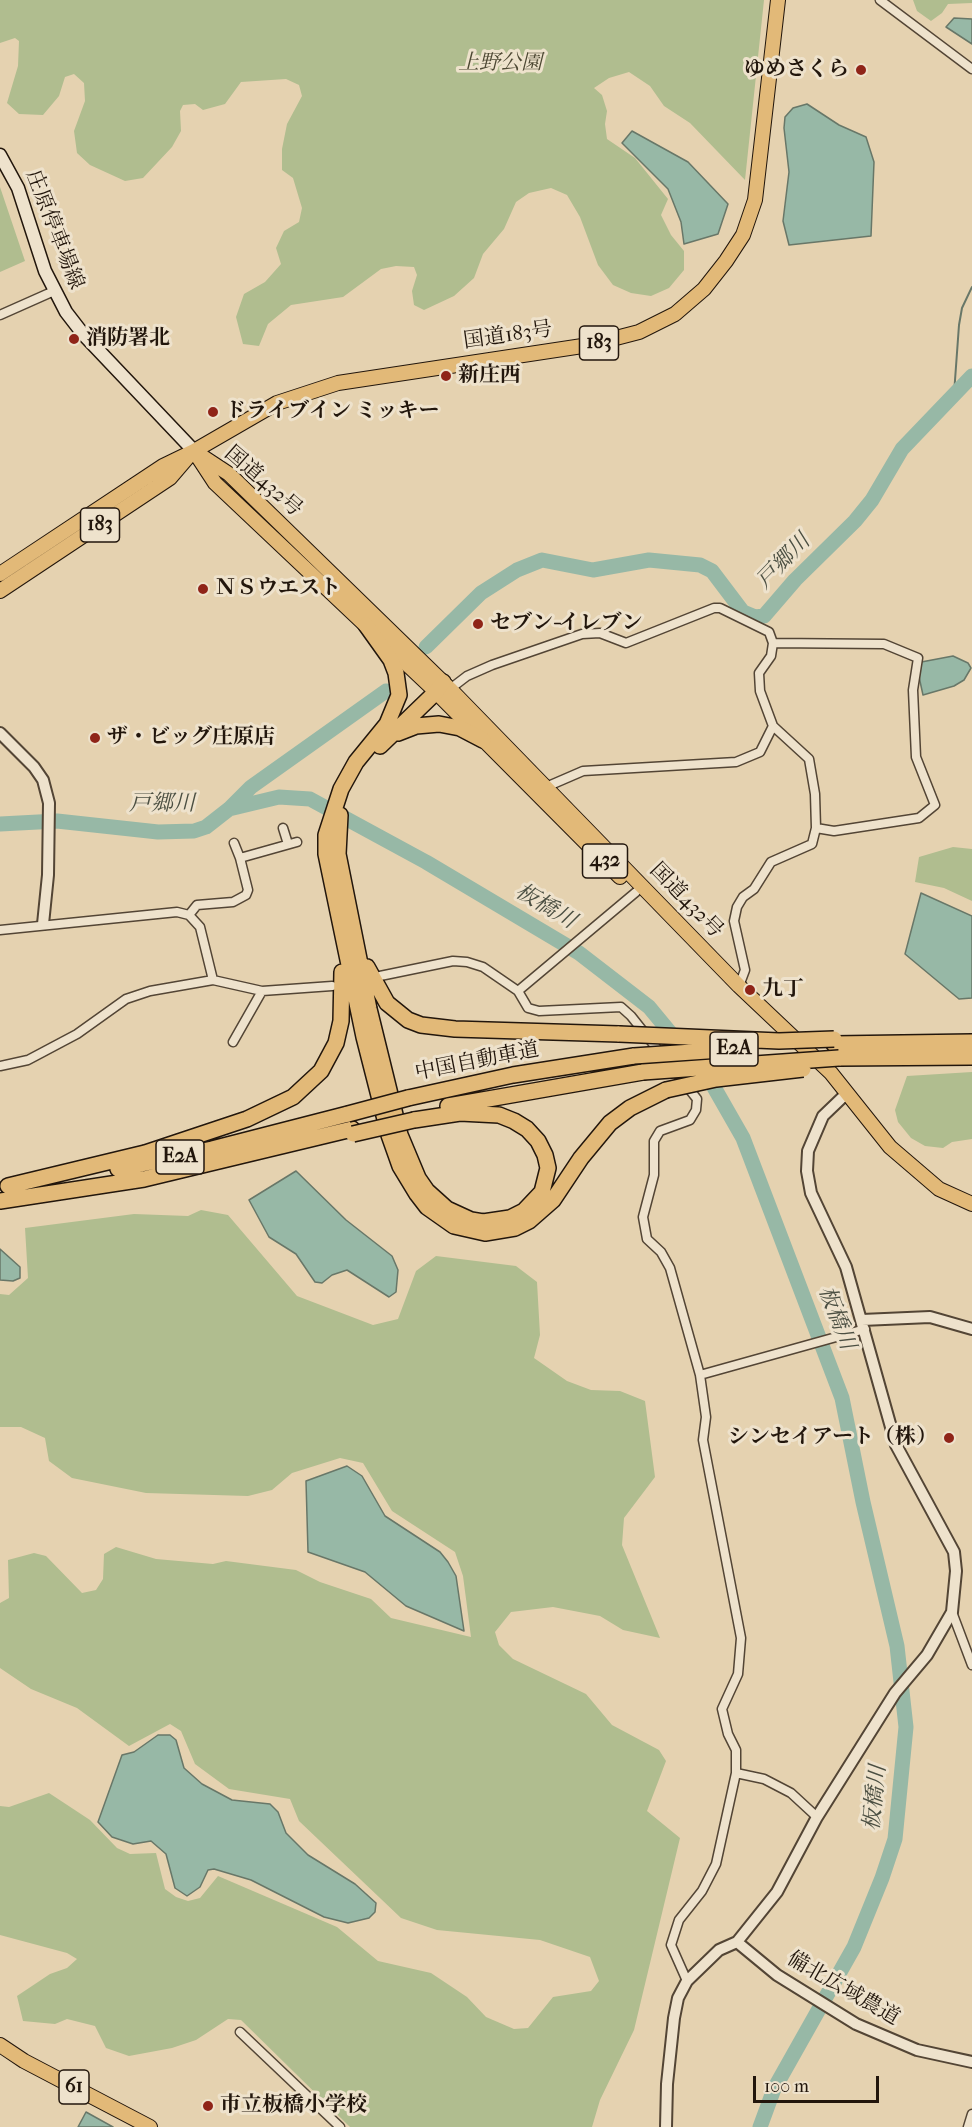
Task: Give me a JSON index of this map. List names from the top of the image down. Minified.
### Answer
{"streets":{"highway":["E2A","中国自動車道"],"main road":["庄原停車場線","国道183号","183","国道432号","432","61"],"street":["備北広域農道"]},"crossings":[["庄原停車場線","国道183号"],["庄原停車場線","国道432号"],["国道183号","国道432号"]],"water":["戸郷川","板橋川"],"parks":["上野公園"],"places":["ゆめさくら","消防署北","新庄西","ドライブイン ミッキー","ＮＳウエスト","セブン-イレブン","ザ・ビッグ庄原店","九丁","シンセイアート（株）","市立板橋小学校"],"scale_bar":"100 m"}
